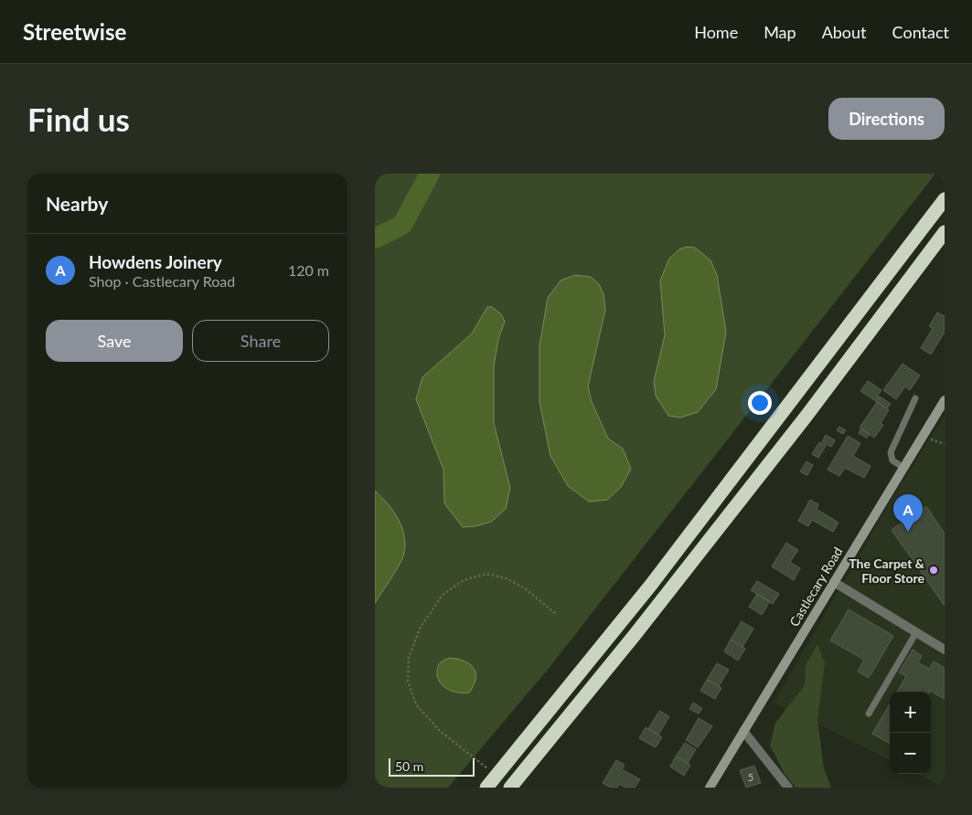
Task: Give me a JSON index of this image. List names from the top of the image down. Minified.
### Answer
{"streets":{"main road":["Castlecary Road"]},"places":["The Carpet & Floor Store"],"house_numbers":["5"],"scale_bar":"50 m","page":{"header":"Streetwise","nav":["Home","Map","About","Contact"],"buttons":["Directions",["Save","Share"]],"title":"Find us","heading":"Nearby","list":[{"mark":"A","name":"Howdens Joinery","note":"Shop · Castlecary Road","value":"120 m"}],"pins":"A","map_buttons":["+","−"],"scale":"50 m"}}
